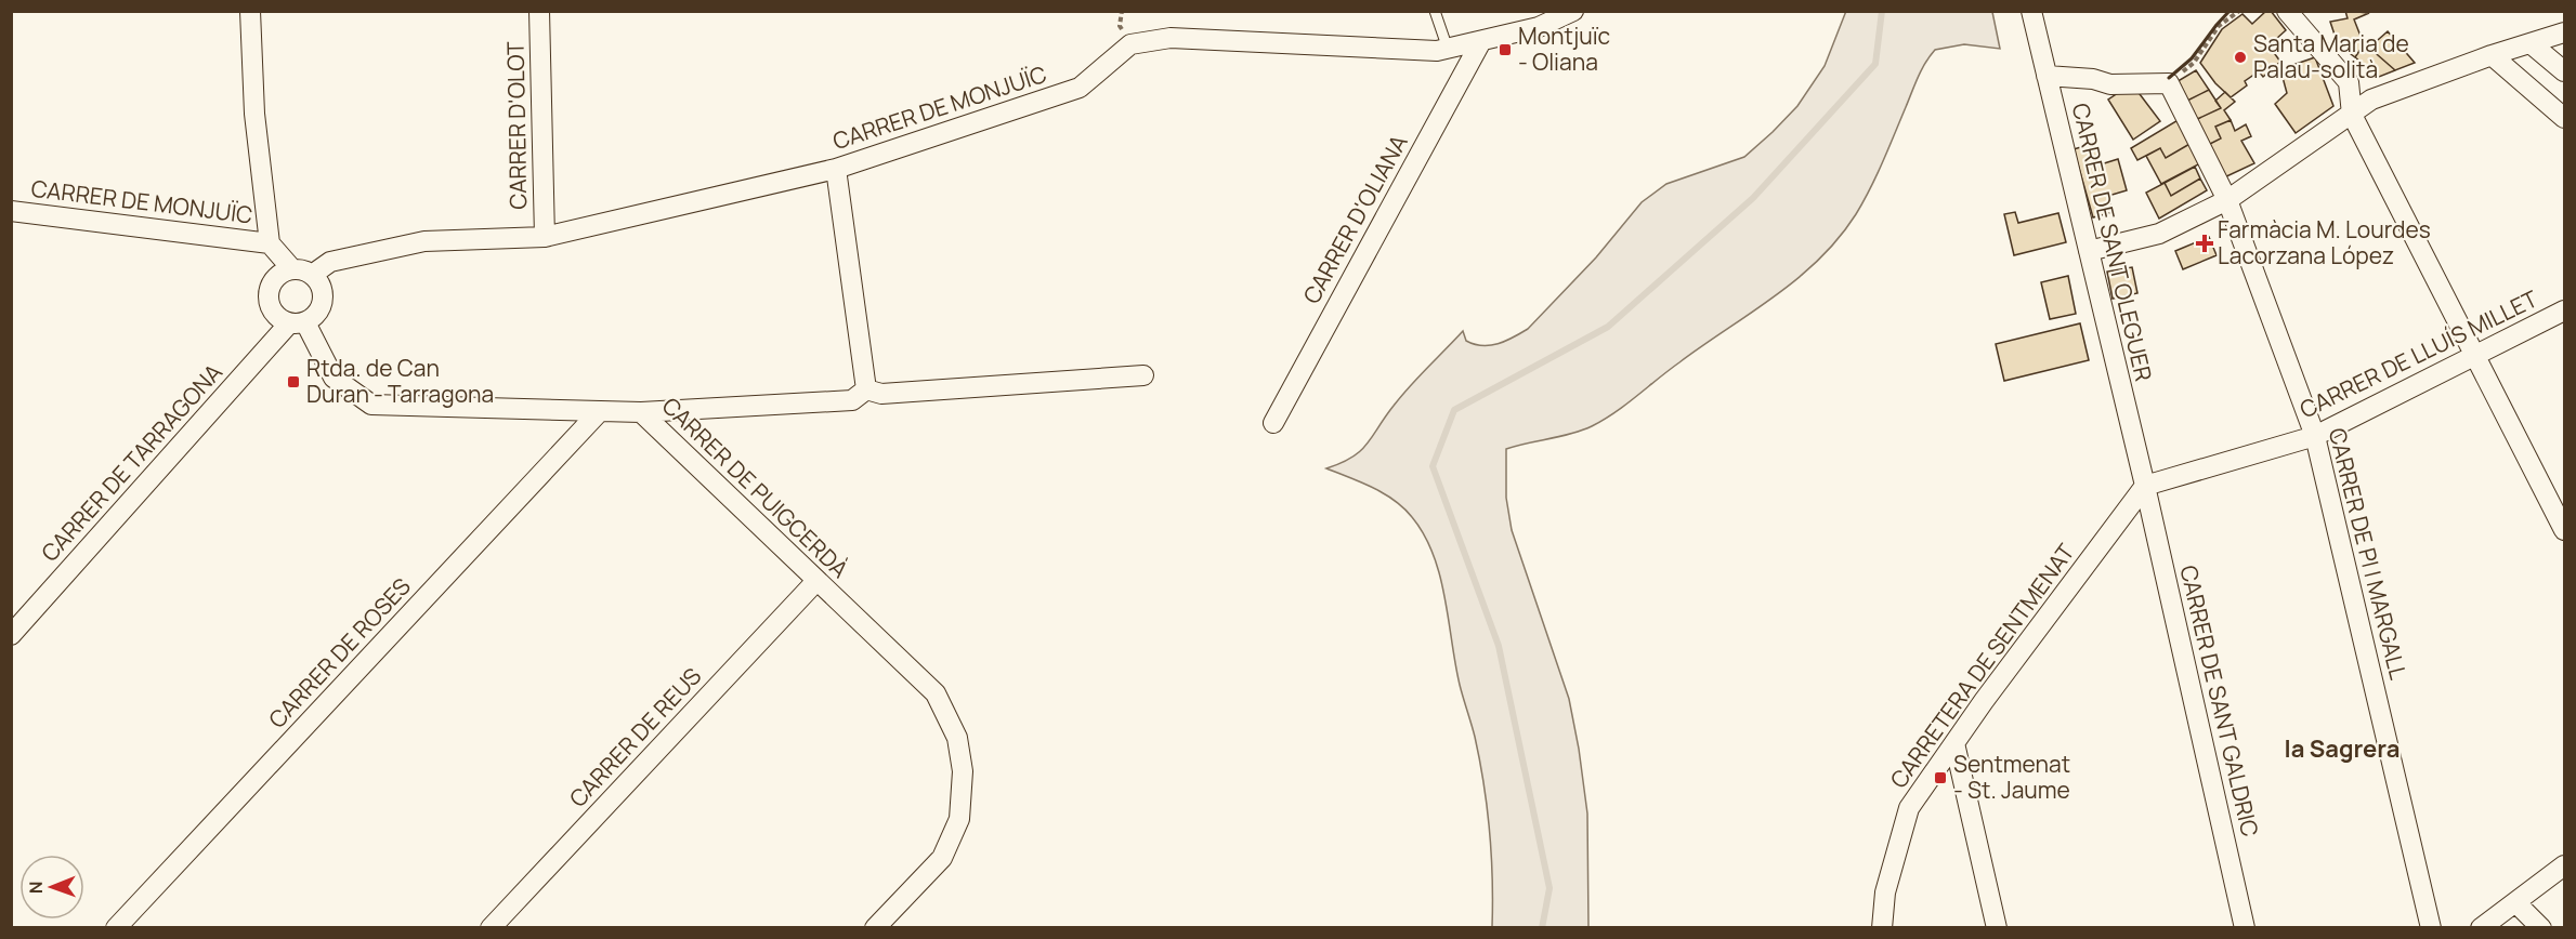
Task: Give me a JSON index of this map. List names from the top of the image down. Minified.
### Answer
{"streets":{"street":["CARRER DE MONJUÏC","CARRER D'OLOT","CARRER D'OLIANA","CARRER DE SANT OLEGUER","CARRER DE LLUÍS MILLET","CARRER DE TARRAGONA","CARRER DE PUIGCERDÀ","CARRER DE PI I MARGALL","CARRER DE ROSES","CARRETERA DE SENTMENAT","CARRER DE SANT GALDRIC","CARRER DE REUS"]},"crossings":[["CARRER DE MONJUÏC","CARRER D'OLOT"],["CARRER DE MONJUÏC","CARRER D'OLIANA"],["CARRER DE MONJUÏC","CARRER DE TARRAGONA"],["CARRER DE MONJUÏC","CARRER DE PUIGCERDÀ"],["CARRER DE SANT OLEGUER","CARRER DE LLUÍS MILLET"],["CARRER DE SANT OLEGUER","CARRETERA DE SENTMENAT"],["CARRER DE SANT OLEGUER","CARRER DE SANT GALDRIC"],["CARRER DE LLUÍS MILLET","CARRER DE PI I MARGALL"],["CARRER DE LLUÍS MILLET","CARRETERA DE SENTMENAT"],["CARRER DE LLUÍS MILLET","CARRER DE SANT GALDRIC"],["CARRER DE TARRAGONA","CARRER DE PUIGCERDÀ"],["CARRER DE PUIGCERDÀ","CARRER DE ROSES"],["CARRER DE PUIGCERDÀ","CARRER DE REUS"],["CARRETERA DE SENTMENAT","CARRER DE SANT GALDRIC"]],"districts":["la Sagrera"],"places":{"transit":["Montjuïc - Oliana","Rtda. de Can Duran - Tarragona","Sentmenat - St. Jaume"],"other":["Santa Maria de Palau-solità"],"health":["Farmàcia M. Lourdes Lacorzana López"]},"north":"left"}
